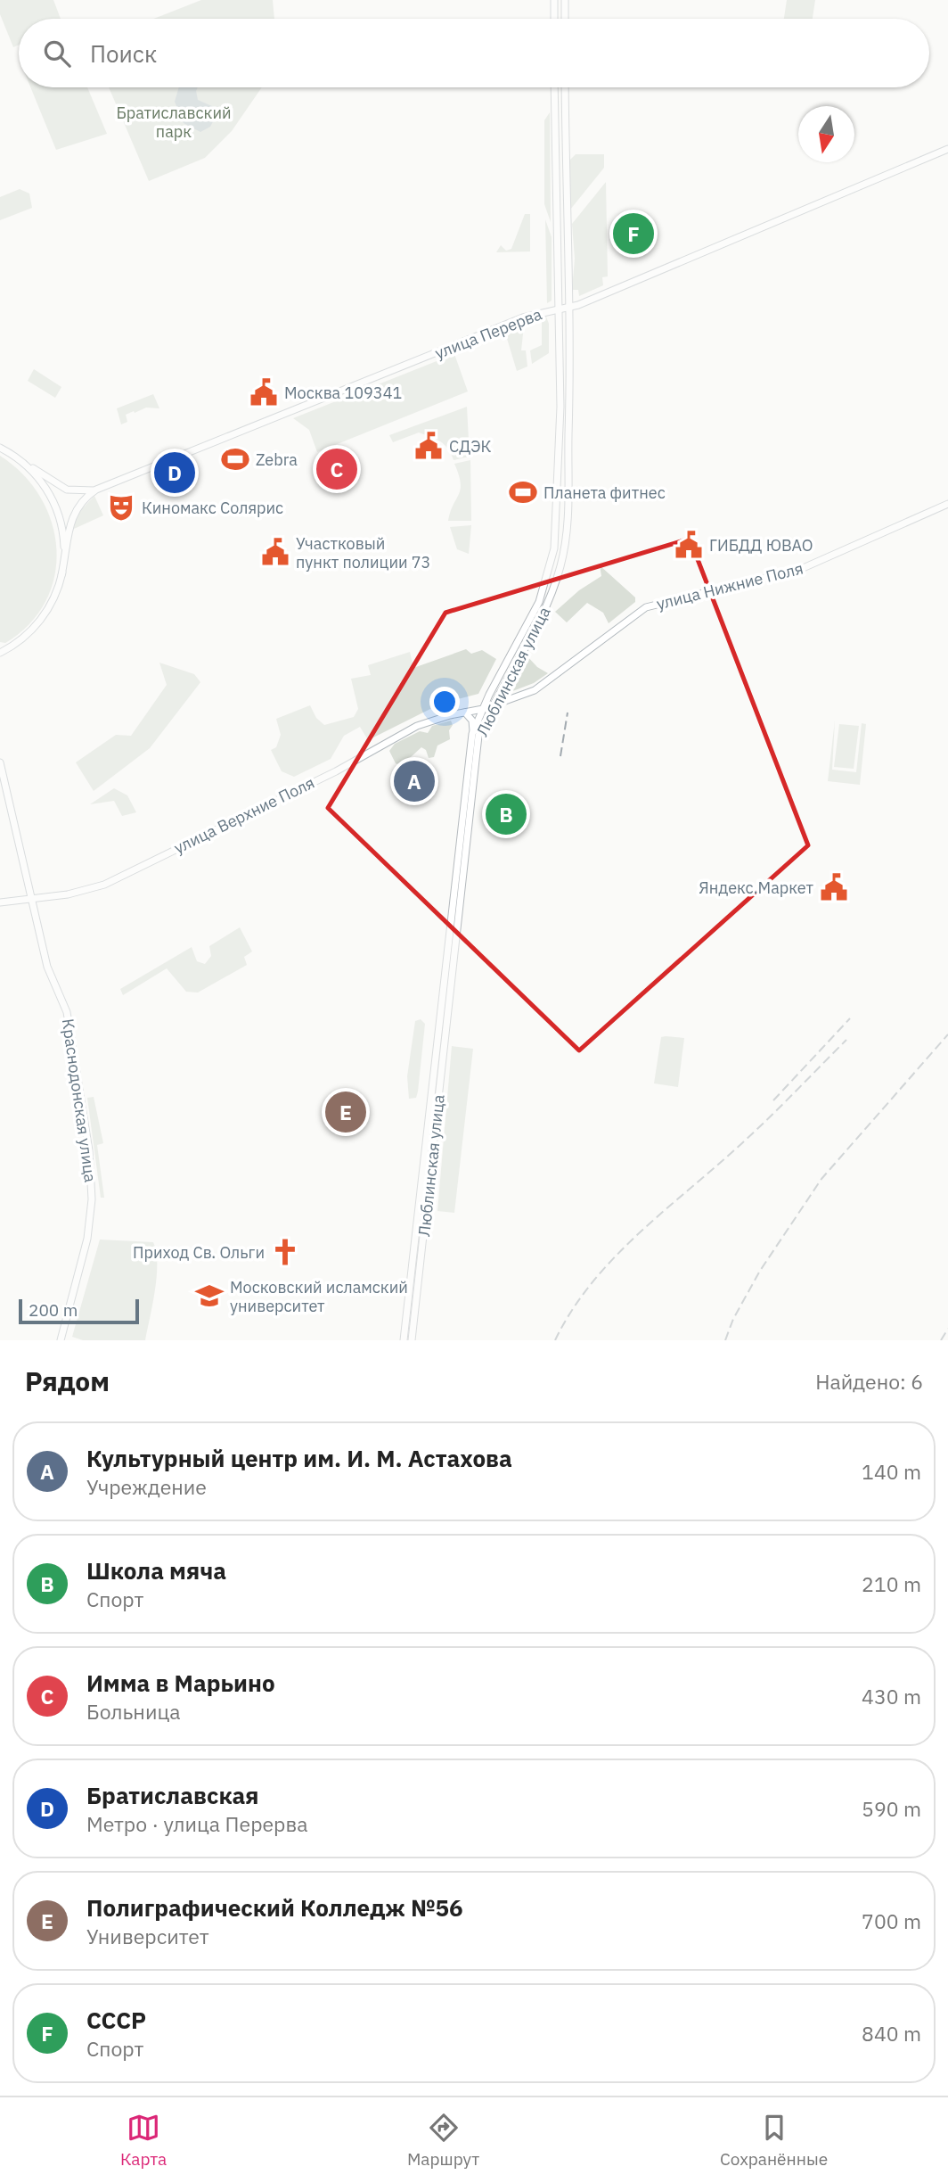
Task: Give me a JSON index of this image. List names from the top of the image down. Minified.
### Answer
{"streets":{"main road":["улица Перерва","улица Нижние Поля","Люблинская улица","улица Верхние Поля","Краснодонская улица"]},"crossings":[["улица Перерва","Люблинская улица"],["улица Нижние Поля","Люблинская улица"],["улица Нижние Поля","улица Верхние Поля"],["Люблинская улица","улица Верхние Поля"],["улица Верхние Поля","Краснодонская улица"]],"parks":["Братиславский парк"],"places":{"public building":["Москва 109341","СДЭК","ГИБДД ЮВАО","Участковый пункт полиции 73","Яндекс.Маркет"],"sports":["Zebra","Планета фитнес"],"theatre":["Киномакс Солярис"],"church":["Приход Св. Ольги"],"school or university":["Московский исламский университет"]},"scale_bar":"200 m","north":"bottom","page":{"search":"Поиск","pins":["F","C","D","A","B","E"],"scale":"200 m","heading":["Рядом","Найдено: 6"],"list":[{"mark":"A","name":"Культурный центр им. И. М. Астахова","note":"Учреждение","value":"140 m"},{"mark":"B","name":"Школа мяча","note":"Спорт","value":"210 m"},{"mark":"C","name":"Имма в Марьино","note":"Больница","value":"430 m"},{"mark":"D","name":"Братиславская","note":"Метро · улица Перерва","value":"590 m"},{"mark":"E","name":"Полиграфический Колледж №56","note":"Университет","value":"700 m"},{"mark":"F","name":"СССР","note":"Спорт","value":"840 m"}],"nav":["Карта","Маршрут","Сохранённые"]}}
